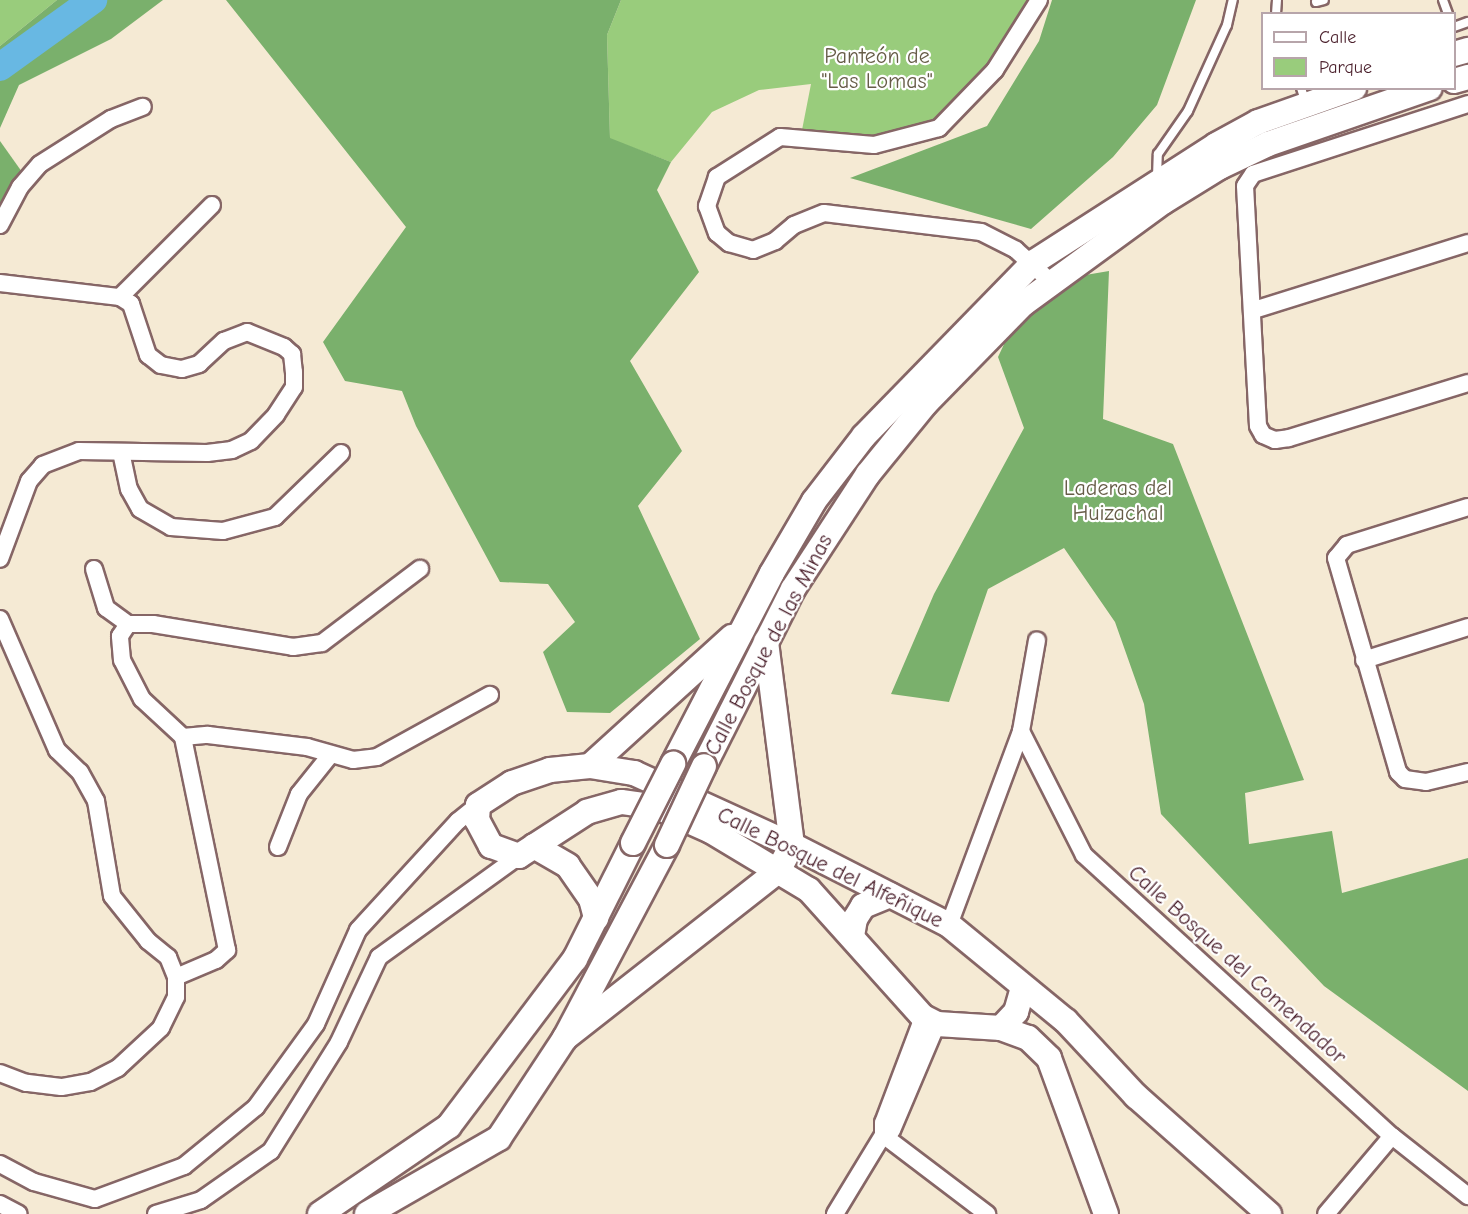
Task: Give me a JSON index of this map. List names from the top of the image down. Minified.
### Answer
{"streets":{"main road":["Calle Bosque de las Minas","Calle Bosque del Alfeñique"],"street":["Calle Bosque del Comendador"]},"parks":["Panteón de \"Las Lomas\"","Laderas del Huizachal"],"legend":["Calle","Parque"]}
